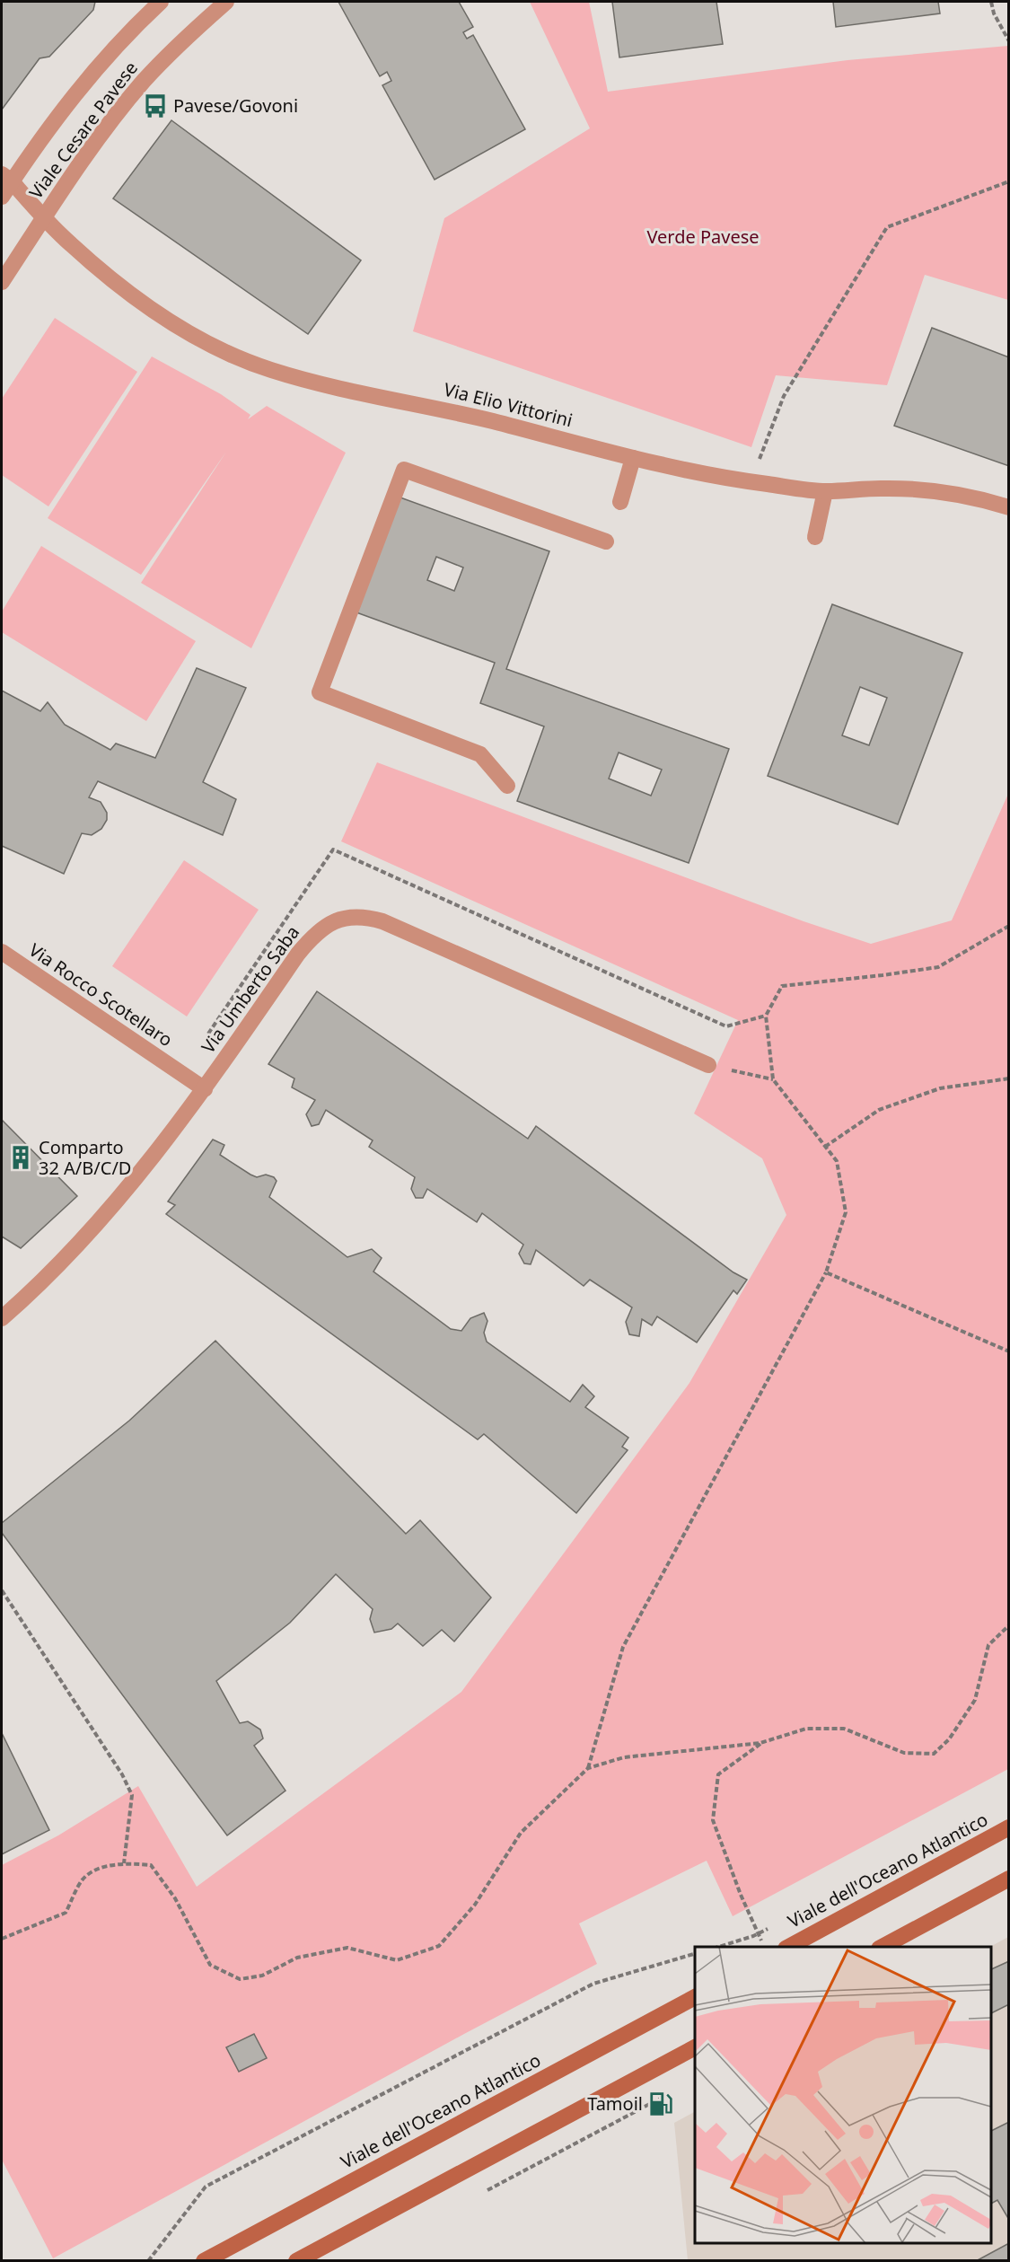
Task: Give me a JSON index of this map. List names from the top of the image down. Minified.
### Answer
{"streets":{"main road":["Viale dell'Oceano Atlantico"],"street":["Viale Cesare Pavese","Via Elio Vittorini","Via Umberto Saba","Via Rocco Scotellaro"]},"crossings":[["Viale Cesare Pavese","Via Elio Vittorini"],["Via Umberto Saba","Via Rocco Scotellaro"]],"parks":["Verde Pavese"],"places":{"bus stop":["Pavese/Govoni"],"building":["Comparto 32 A/B/C/D"],"fuel station":["Tamoil"]}}
